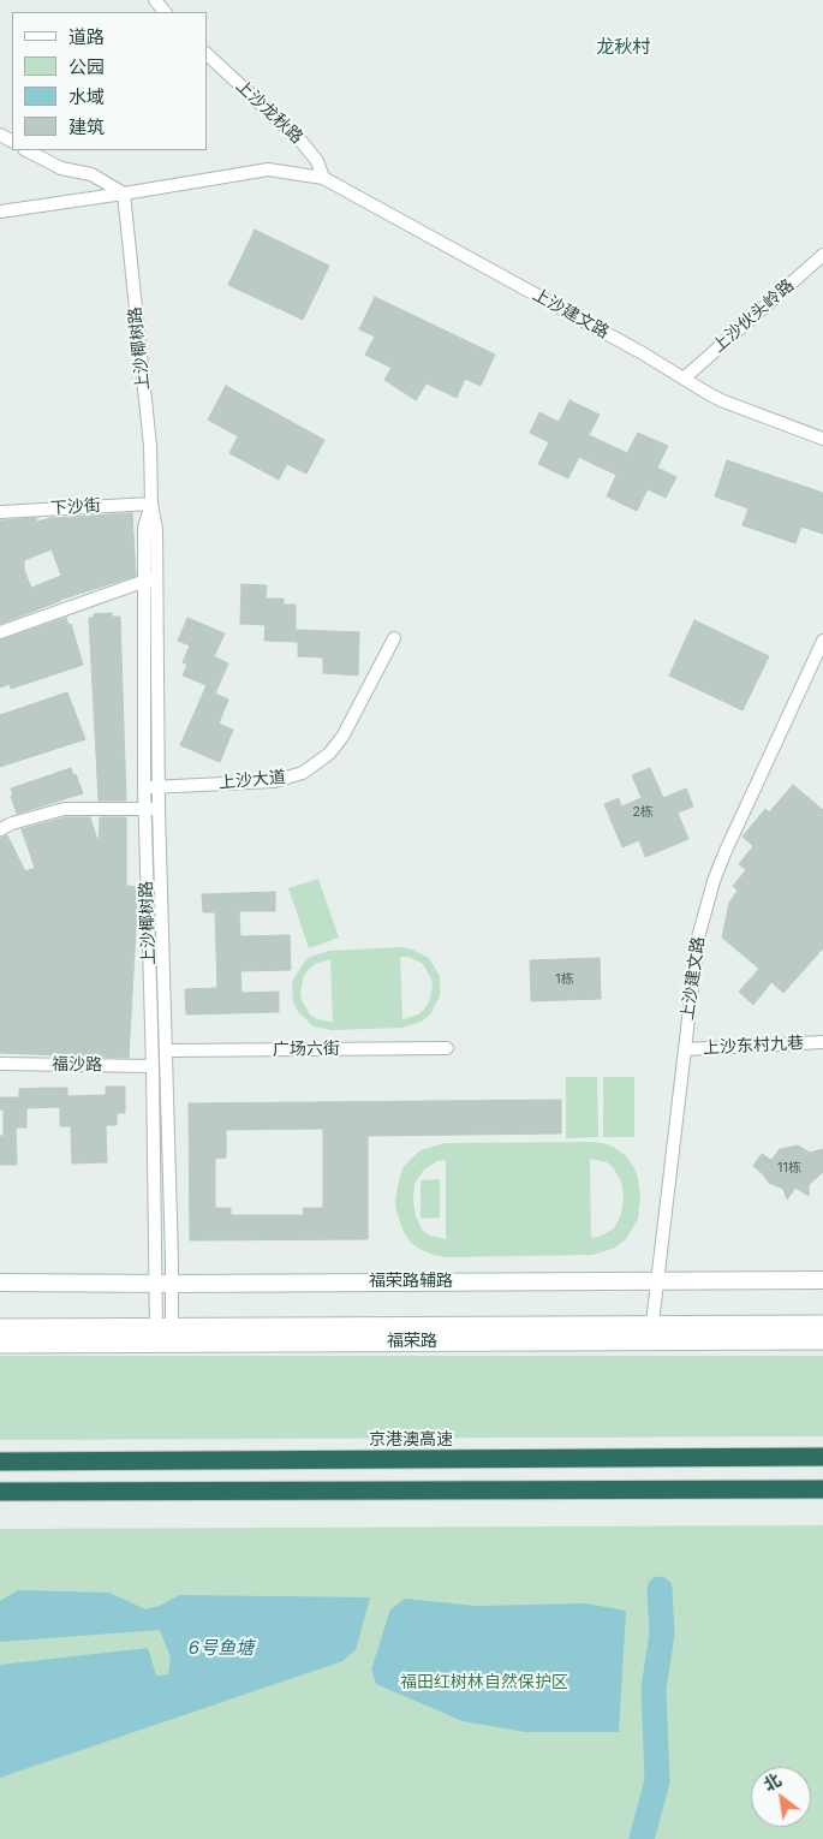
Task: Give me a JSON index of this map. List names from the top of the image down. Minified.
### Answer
{"streets":{"highway":["京港澳高速"],"main road":["福荣路"],"street":["上沙龙秋路","上沙建文路","上沙伙头岭路","上沙椰树路","下沙街","上沙大道","上沙东村九巷","广场六街","福沙路","福荣路辅路"]},"crossings":[["上沙龙秋路","上沙建文路"],["上沙建文路","上沙伙头岭路"],["上沙建文路","上沙东村九巷"],["上沙建文路","福荣路辅路"],["上沙建文路","福荣路"],["上沙椰树路","下沙街"],["上沙椰树路","上沙大道"],["上沙椰树路","广场六街"],["上沙椰树路","福沙路"],["上沙椰树路","福荣路辅路"],["上沙椰树路","福荣路"]],"districts":["龙秋村"],"water":["6号鱼塘"],"parks":["福田红树林自然保护区"],"house_numbers":["2栋","1栋","11栋"],"legend":["道路","公园","水域","建筑"],"north":"top left"}
